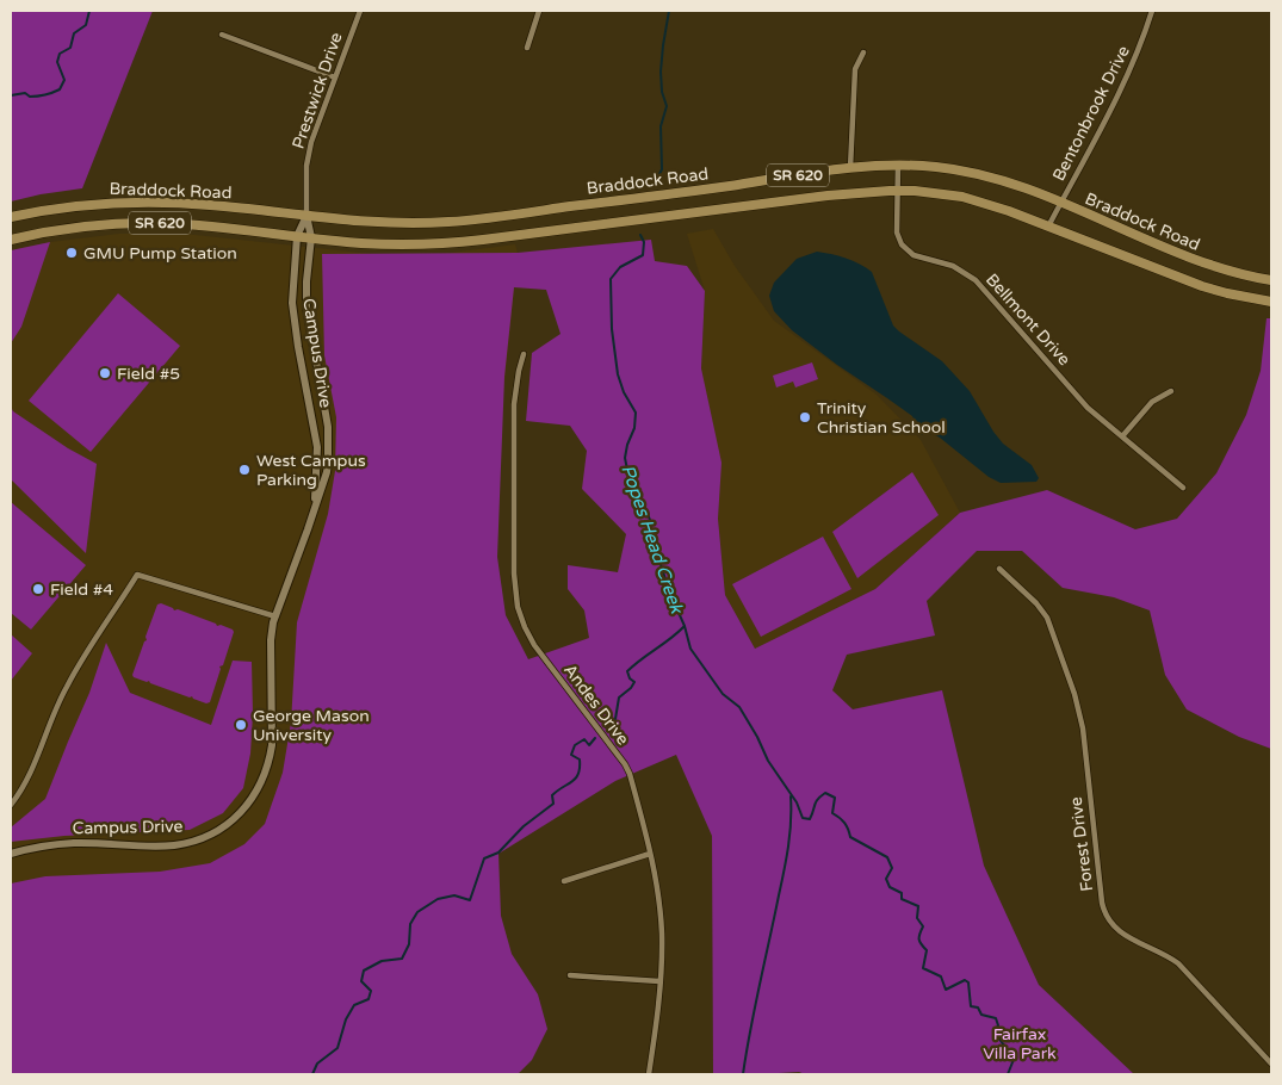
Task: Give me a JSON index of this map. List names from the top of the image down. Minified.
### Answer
{"streets":{"main road":["SR 620","Braddock Road"],"street":["Prestwick Drive","Bentonbrook Drive","Bellmont Drive","Campus Drive","Andes Drive","Forest Drive"]},"crossings":[["Prestwick Drive","Braddock Road"],["Prestwick Drive","Campus Drive"],["Bentonbrook Drive","Braddock Road"],["Braddock Road","Bellmont Drive"],["Braddock Road","Campus Drive"]],"water":["Popes Head Creek"],"parks":["Fairfax Villa Park"],"places":["GMU Pump Station","Field #5","Trinity Christian School","West Campus Parking","Field #4","George Mason University"]}
